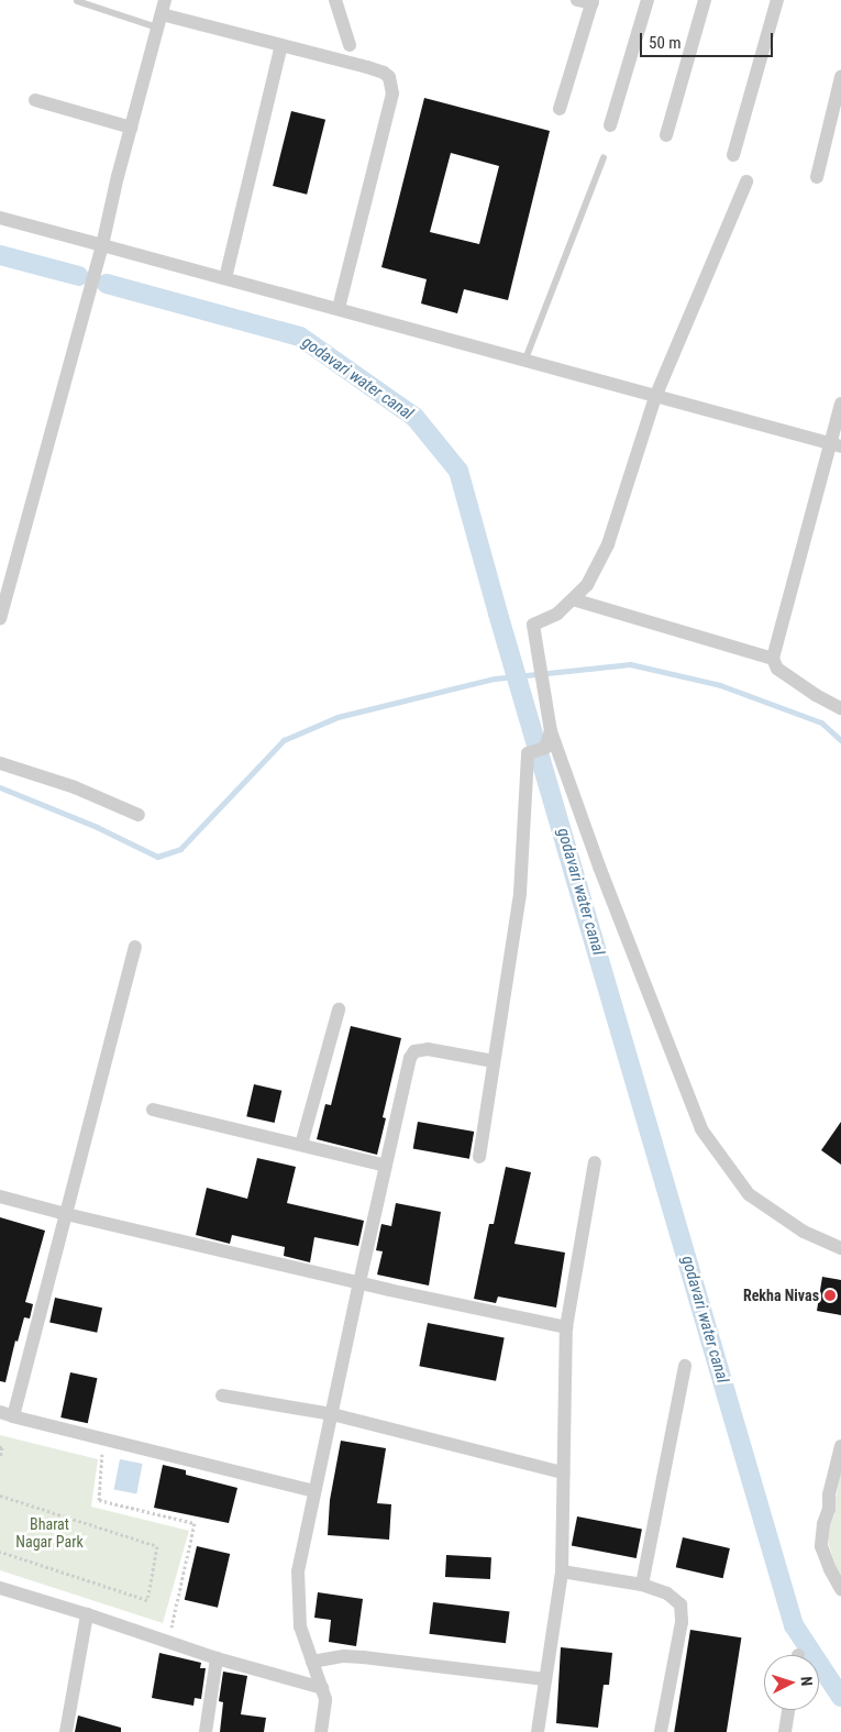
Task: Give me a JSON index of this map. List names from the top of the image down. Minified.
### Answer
{"water":["godavari water canal"],"parks":["Bharat Nagar Park"],"places":["Rekha Nivas"],"scale_bar":"50 m","north":"right"}
